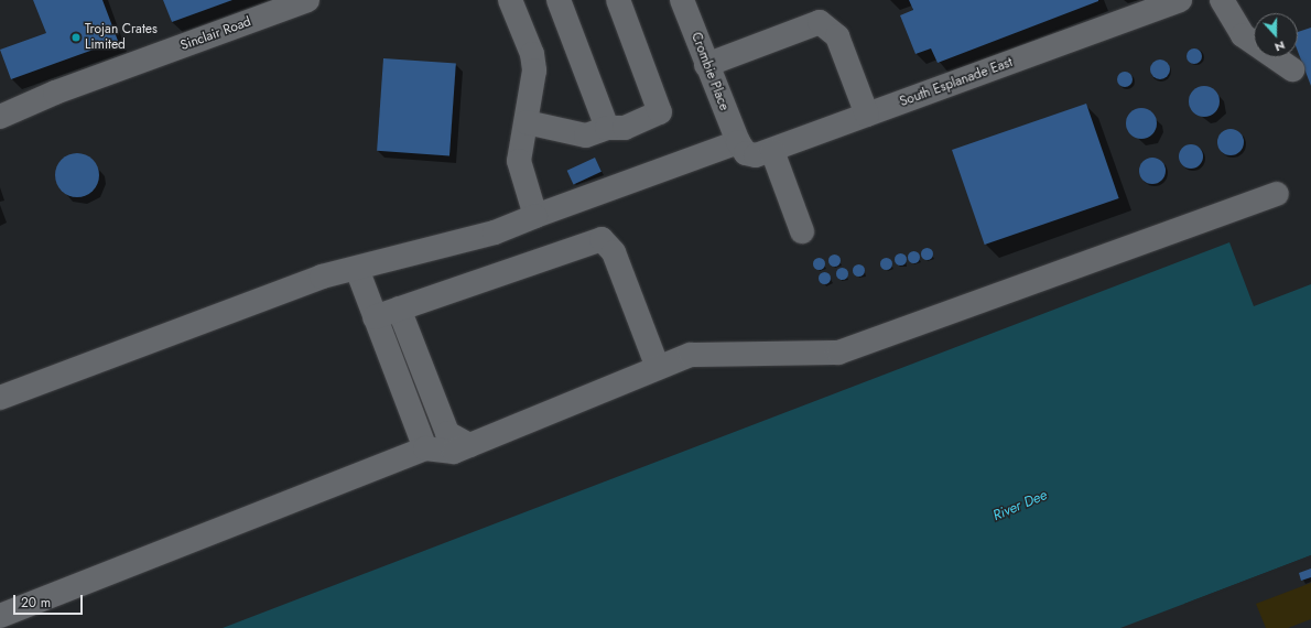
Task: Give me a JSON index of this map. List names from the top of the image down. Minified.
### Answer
{"streets":{"street":["Sinclair Road","Crombie Place","South Esplanade East"]},"crossings":[["Crombie Place","South Esplanade East"]],"water":["River Dee"],"places":["Trojan Crates Limited"],"scale_bar":"20 m","north":"bottom"}
